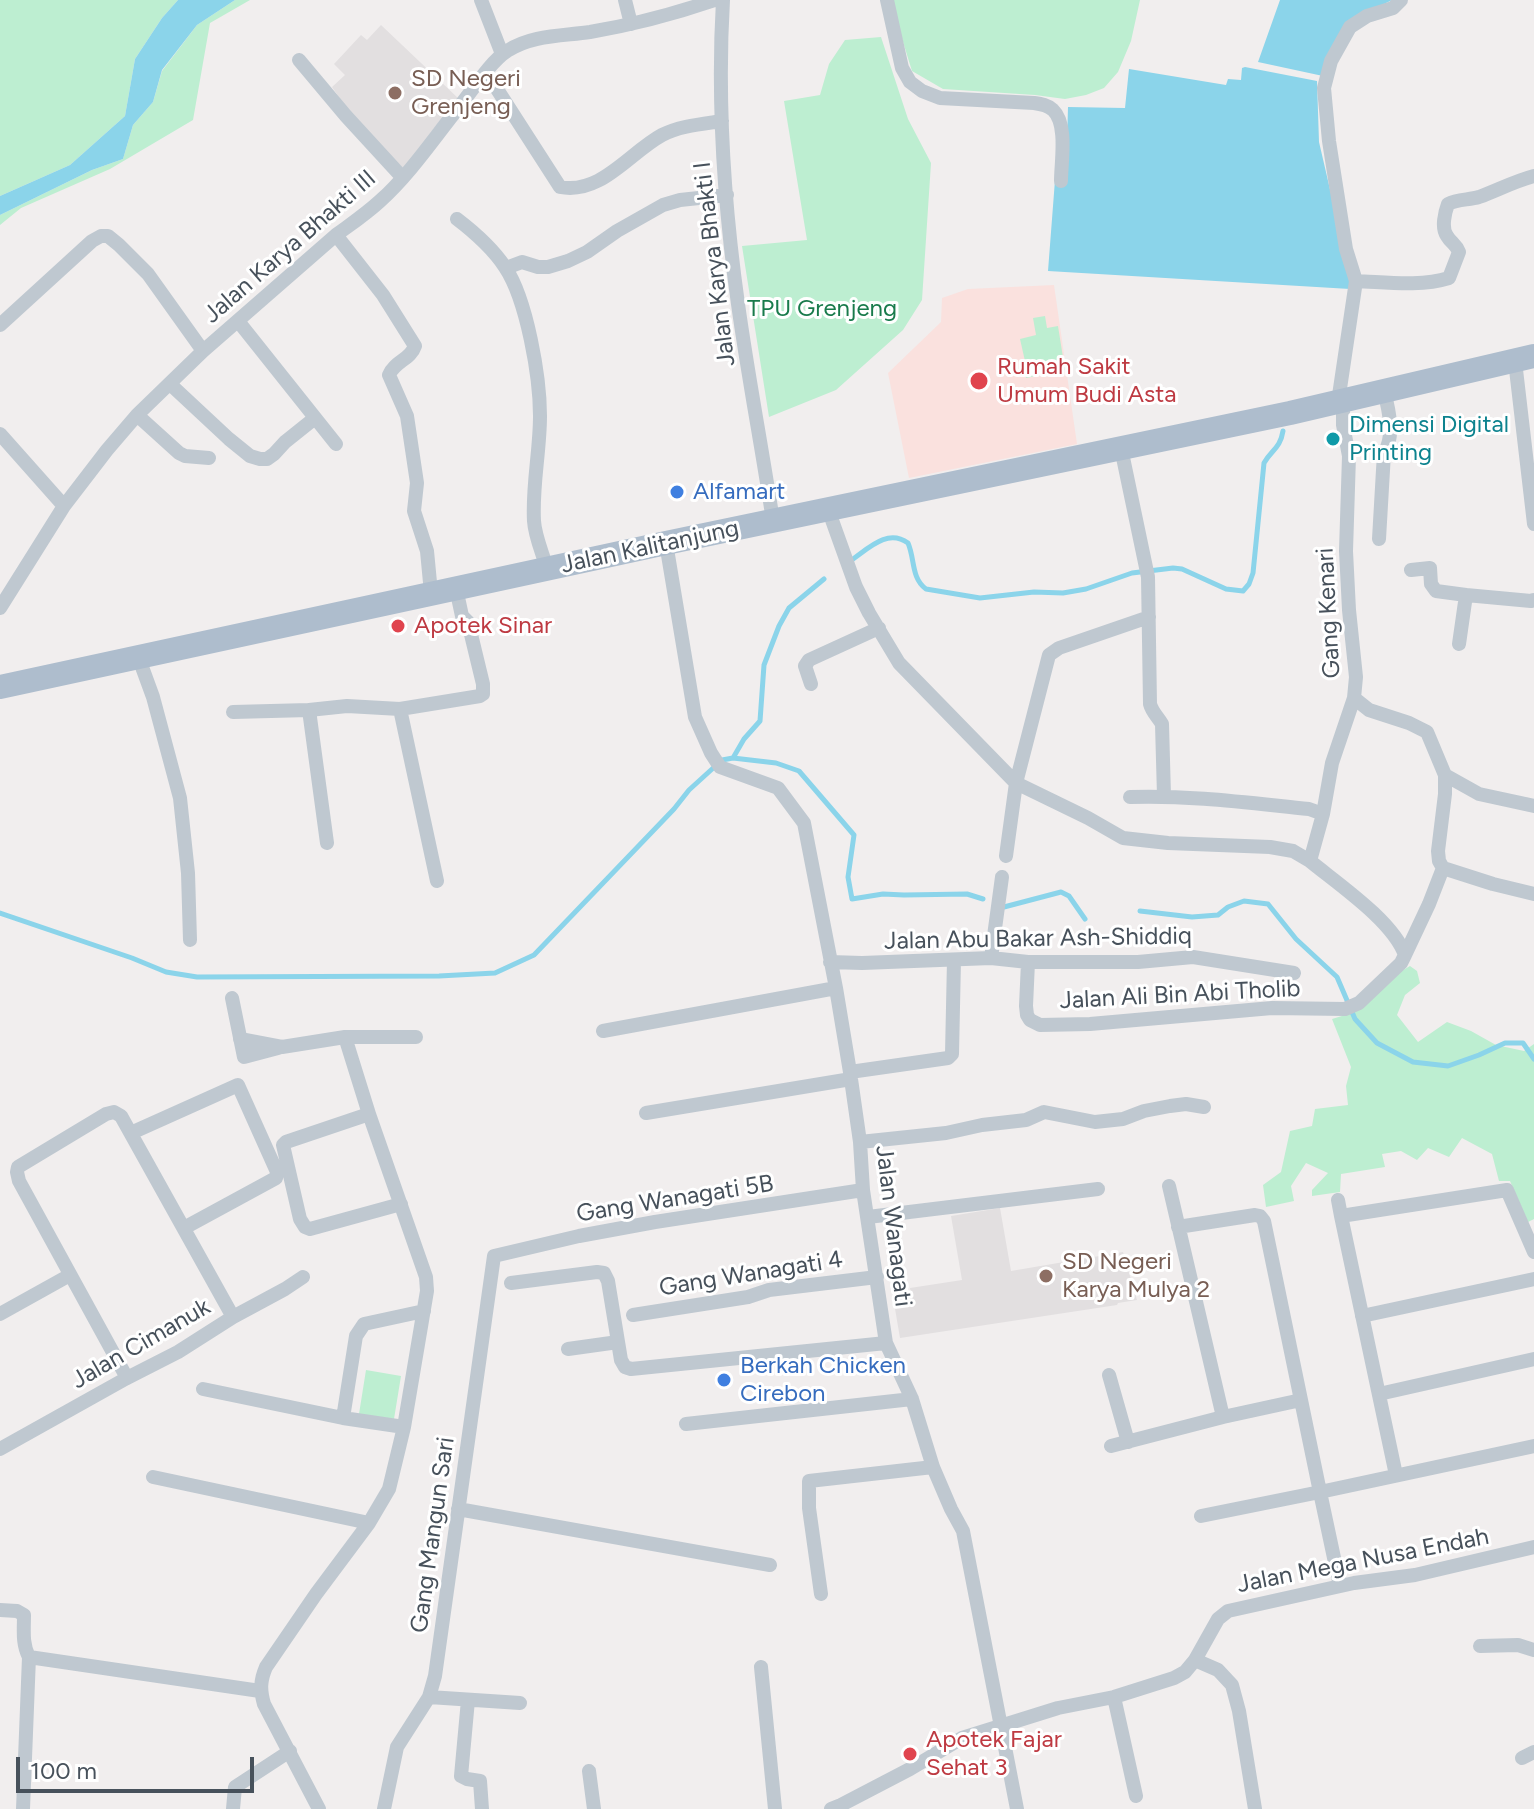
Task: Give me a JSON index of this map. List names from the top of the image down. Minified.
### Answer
{"streets":{"main road":["Jalan Kalitanjung"],"street":["Jalan Karya Bhakti III","Jalan Karya Bhakti I","Gang Kenari","Jalan Abu Bakar Ash-Shiddiq","Jalan Ali Bin Abi Tholib","Gang Wanagati 5B","Jalan Wanagati","Gang Wanagati 4","Jalan Cimanuk","Gang Mangun Sari","Jalan Mega Nusa Endah"]},"crossings":[["Jalan Karya Bhakti I","Jalan Kalitanjung"],["Jalan Kalitanjung","Gang Kenari"],["Jalan Kalitanjung","Jalan Wanagati"],["Jalan Abu Bakar Ash-Shiddiq","Jalan Ali Bin Abi Tholib"],["Jalan Abu Bakar Ash-Shiddiq","Jalan Wanagati"],["Gang Wanagati 5B","Jalan Wanagati"],["Gang Wanagati 5B","Gang Mangun Sari"],["Jalan Wanagati","Gang Wanagati 4"],["Jalan Wanagati","Jalan Mega Nusa Endah"]],"parks":["TPU Grenjeng"],"places":["SD Negeri Grenjeng","Rumah Sakit Umum Budi Asta","Dimensi Digital Printing","Alfamart","Apotek Sinar","SD Negeri Karya Mulya 2","Berkah Chicken Cirebon","Apotek Fajar Sehat 3"],"scale_bar":"100 m"}
